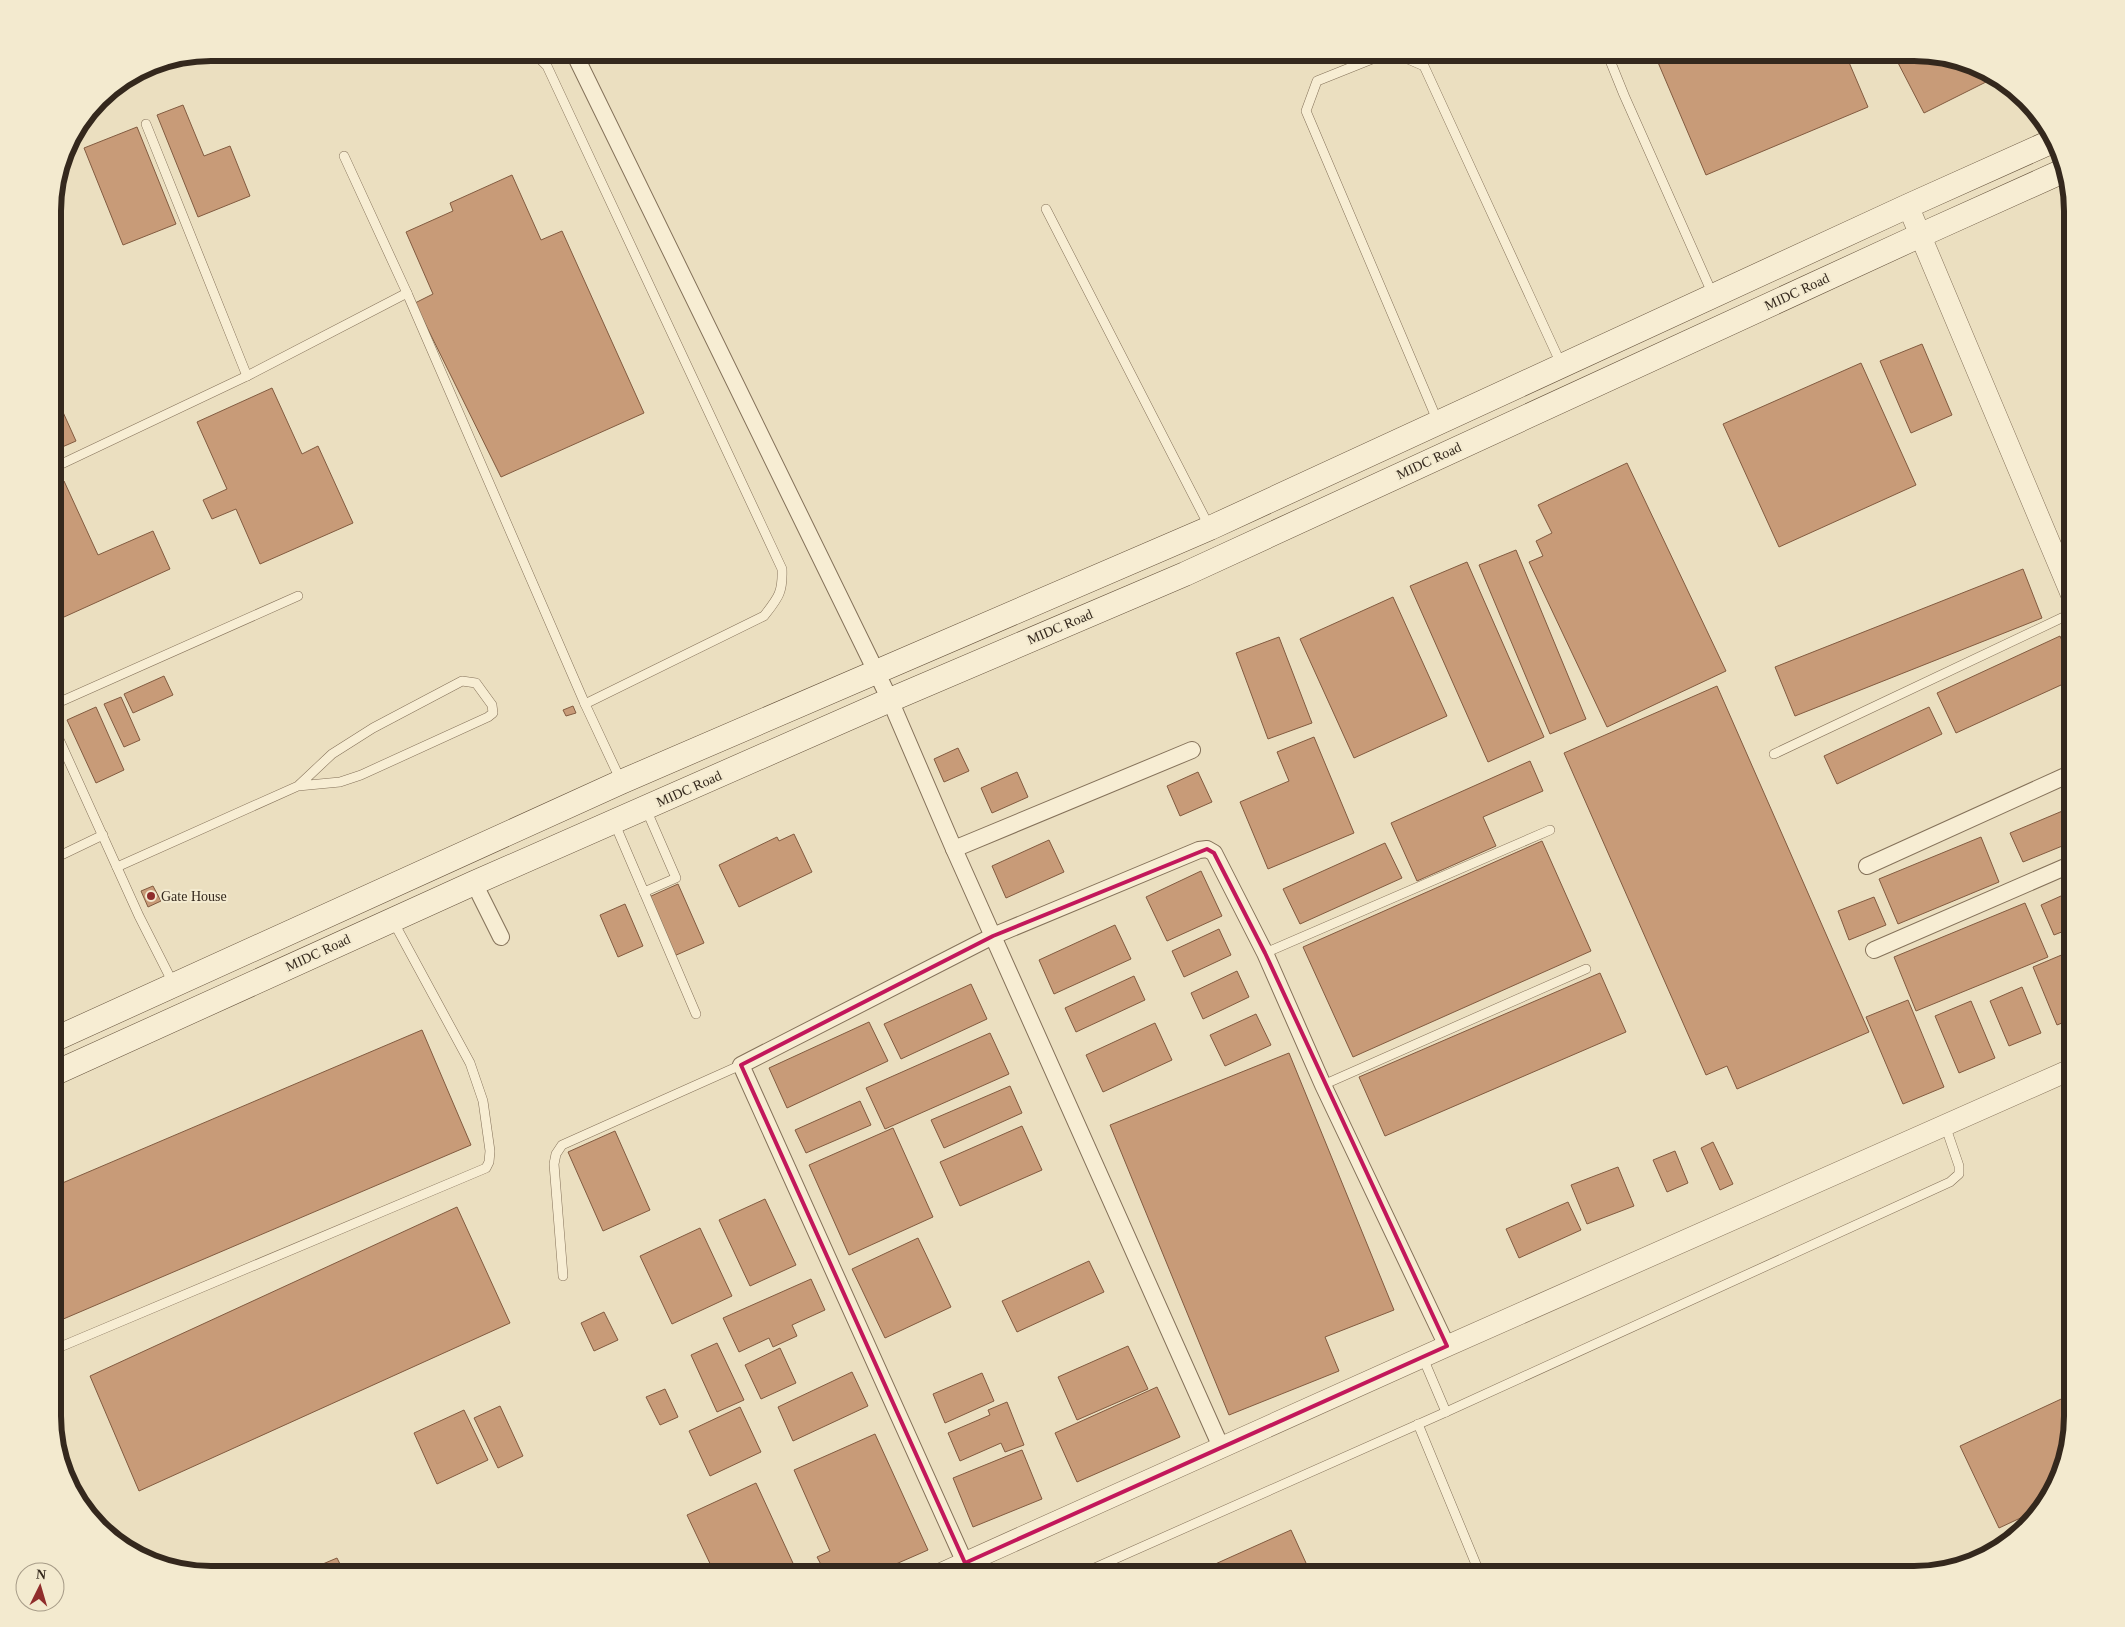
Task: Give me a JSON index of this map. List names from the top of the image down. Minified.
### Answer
{"streets":{"main road":["MIDC Road"]},"places":["Gate House"],"north":"top"}
